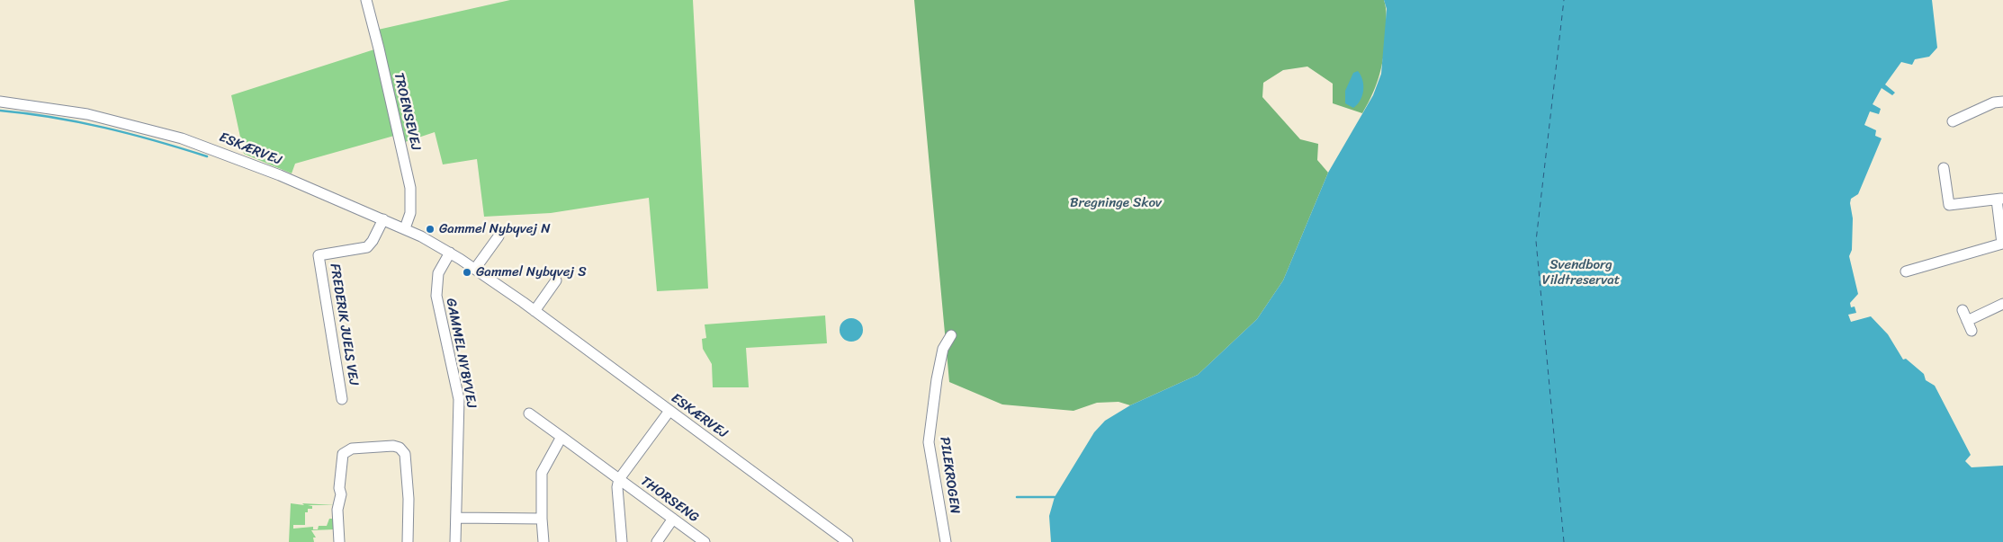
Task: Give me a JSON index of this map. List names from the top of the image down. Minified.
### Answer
{"streets":{"street":["TROENSEVEJ","ESKÆRVEJ","FREDERIK JUELS VEJ","GAMMEL NYBYVEJ","PILEKROGEN","THORSENG"]},"crossings":[["TROENSEVEJ","ESKÆRVEJ"],["ESKÆRVEJ","FREDERIK JUELS VEJ"],["ESKÆRVEJ","GAMMEL NYBYVEJ"],["ESKÆRVEJ","THORSENG"]],"parks":["Bregninge Skov","Svendborg Vildtreservat"],"places":["Gammel Nybyvej N","Gammel Nybyvej S"]}
